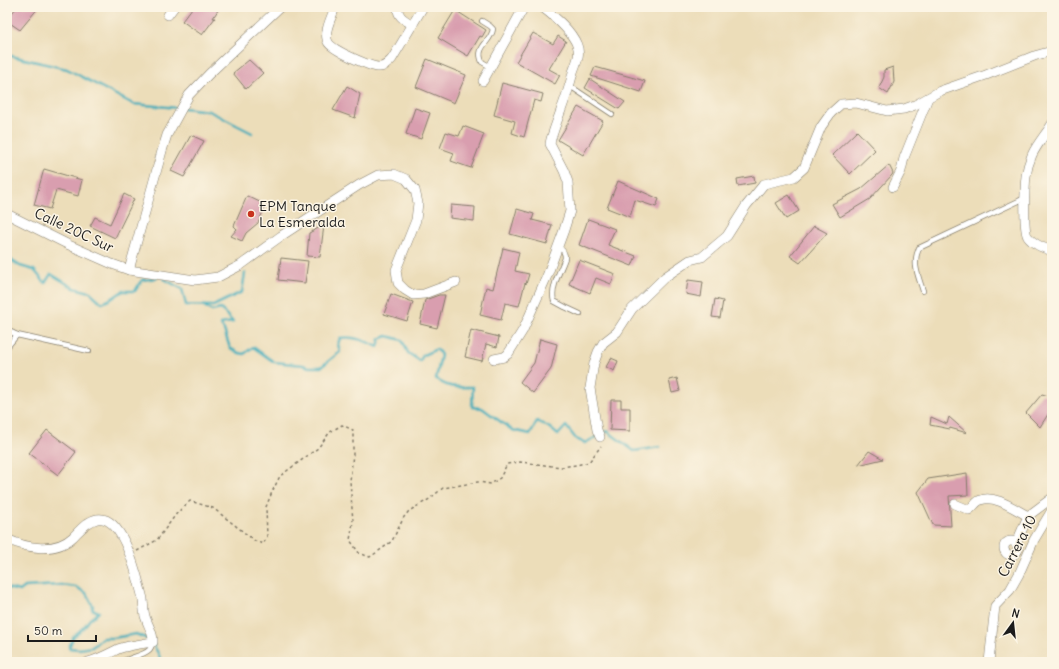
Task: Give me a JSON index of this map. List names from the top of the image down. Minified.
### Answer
{"streets":{"street":["Calle 20C Sur","Carrera 10"]},"places":["EPM Tanque La Esmeralda"],"scale_bar":"50 m","north":"top"}
